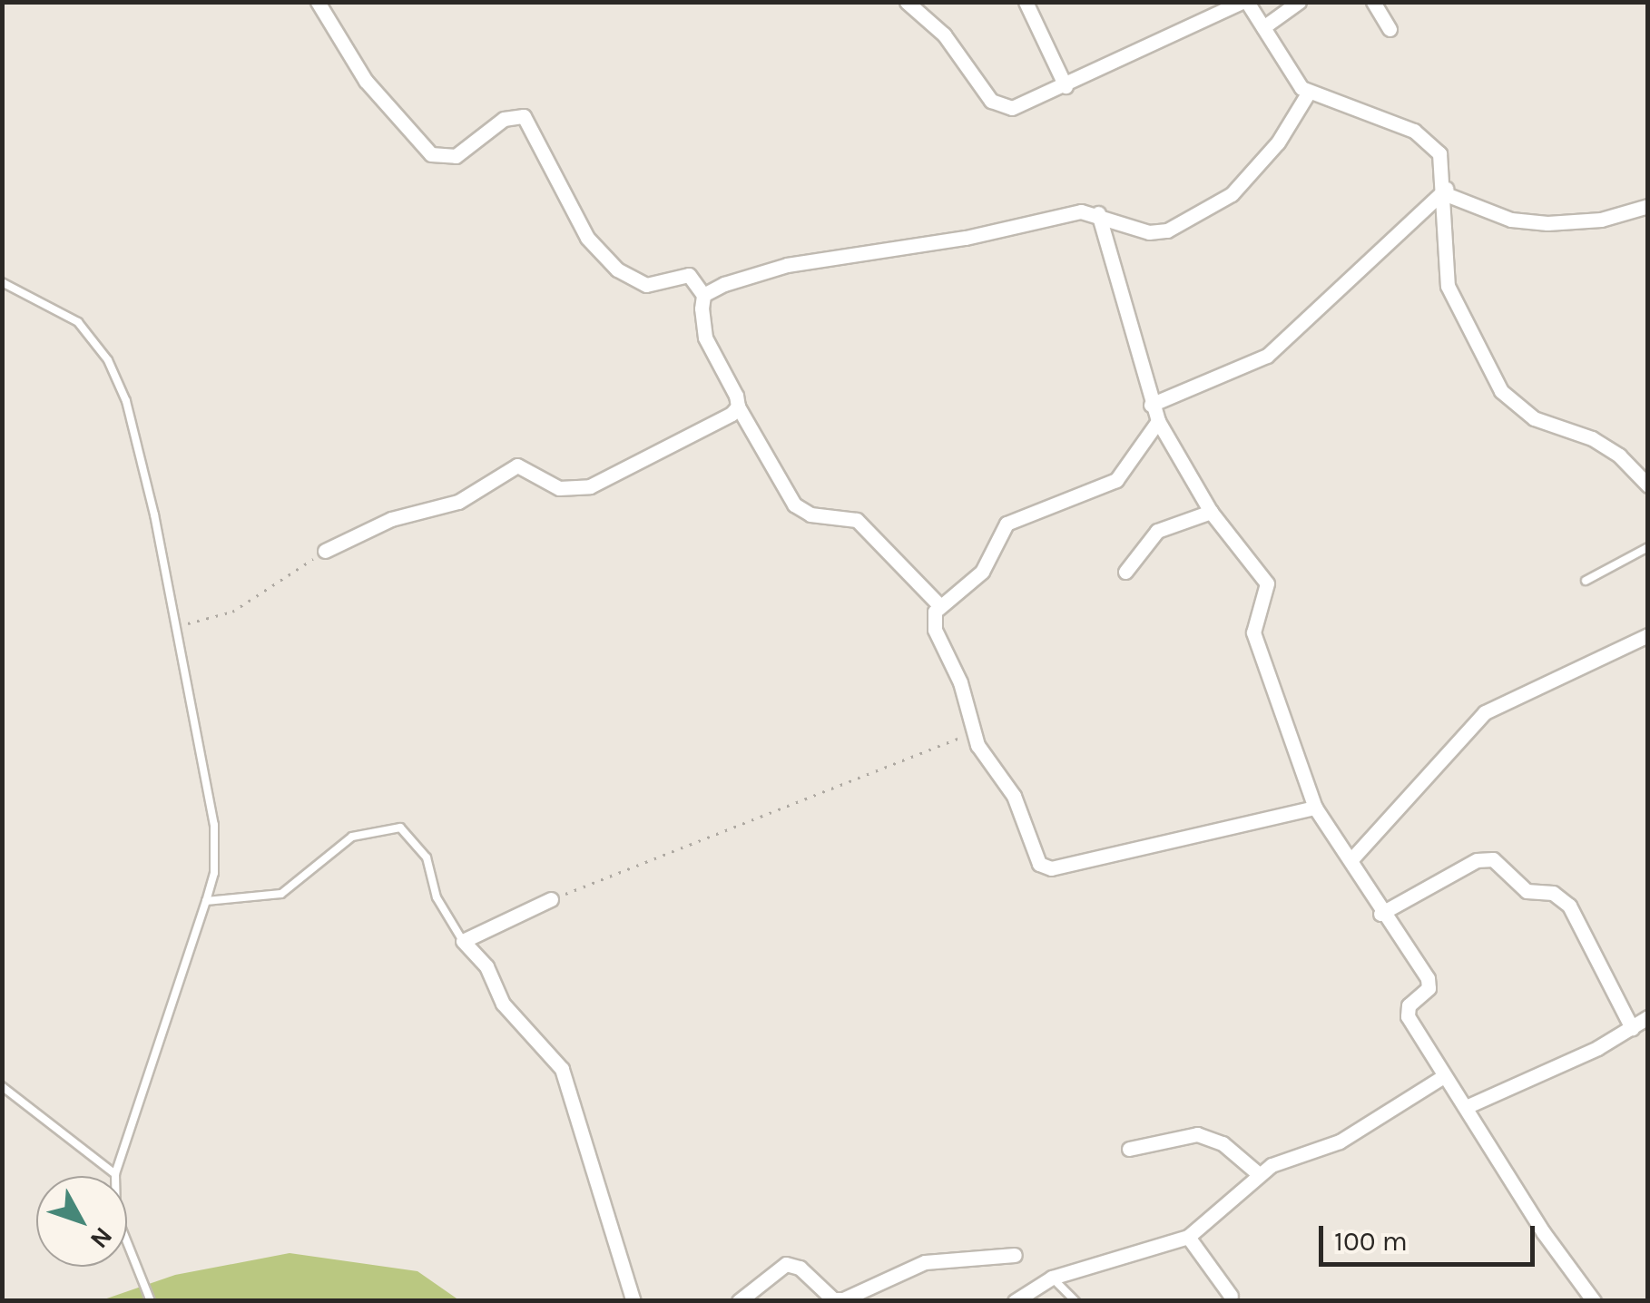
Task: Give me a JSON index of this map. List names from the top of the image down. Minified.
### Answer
{"scale_bar":"100 m","north":"bottom right"}
